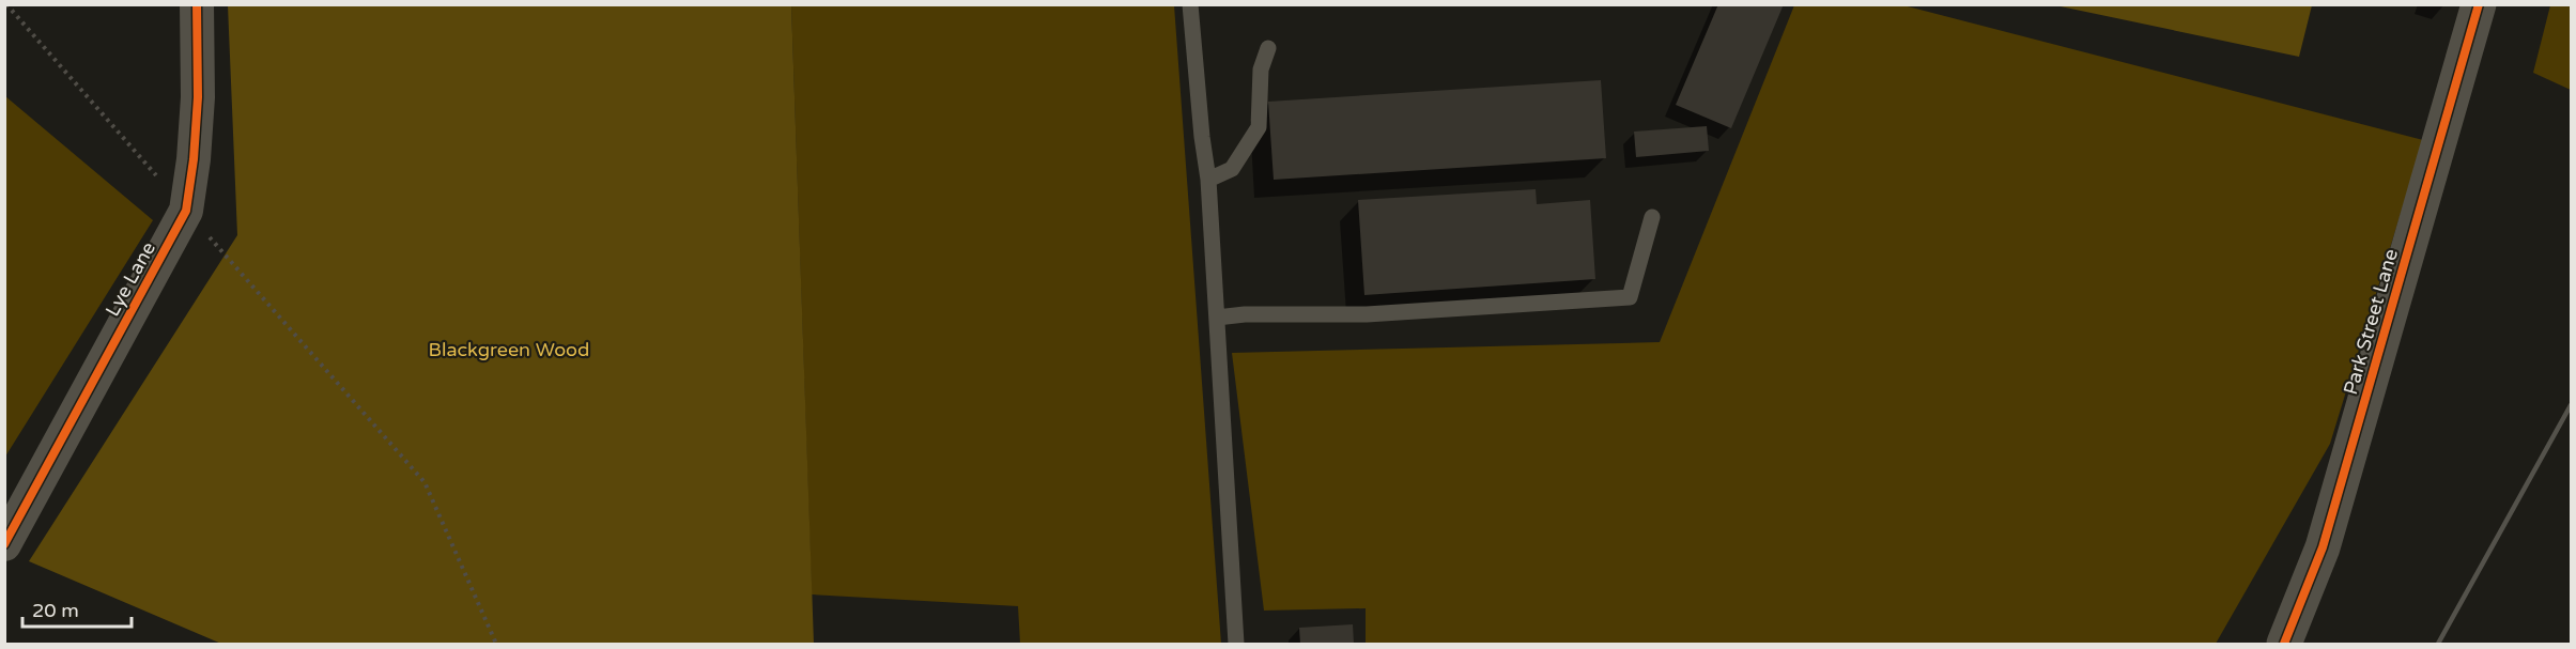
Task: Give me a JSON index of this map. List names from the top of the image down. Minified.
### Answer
{"streets":{"street":["Lye Lane","Park Street Lane"]},"parks":["Blackgreen Wood"],"scale_bar":"20 m"}
